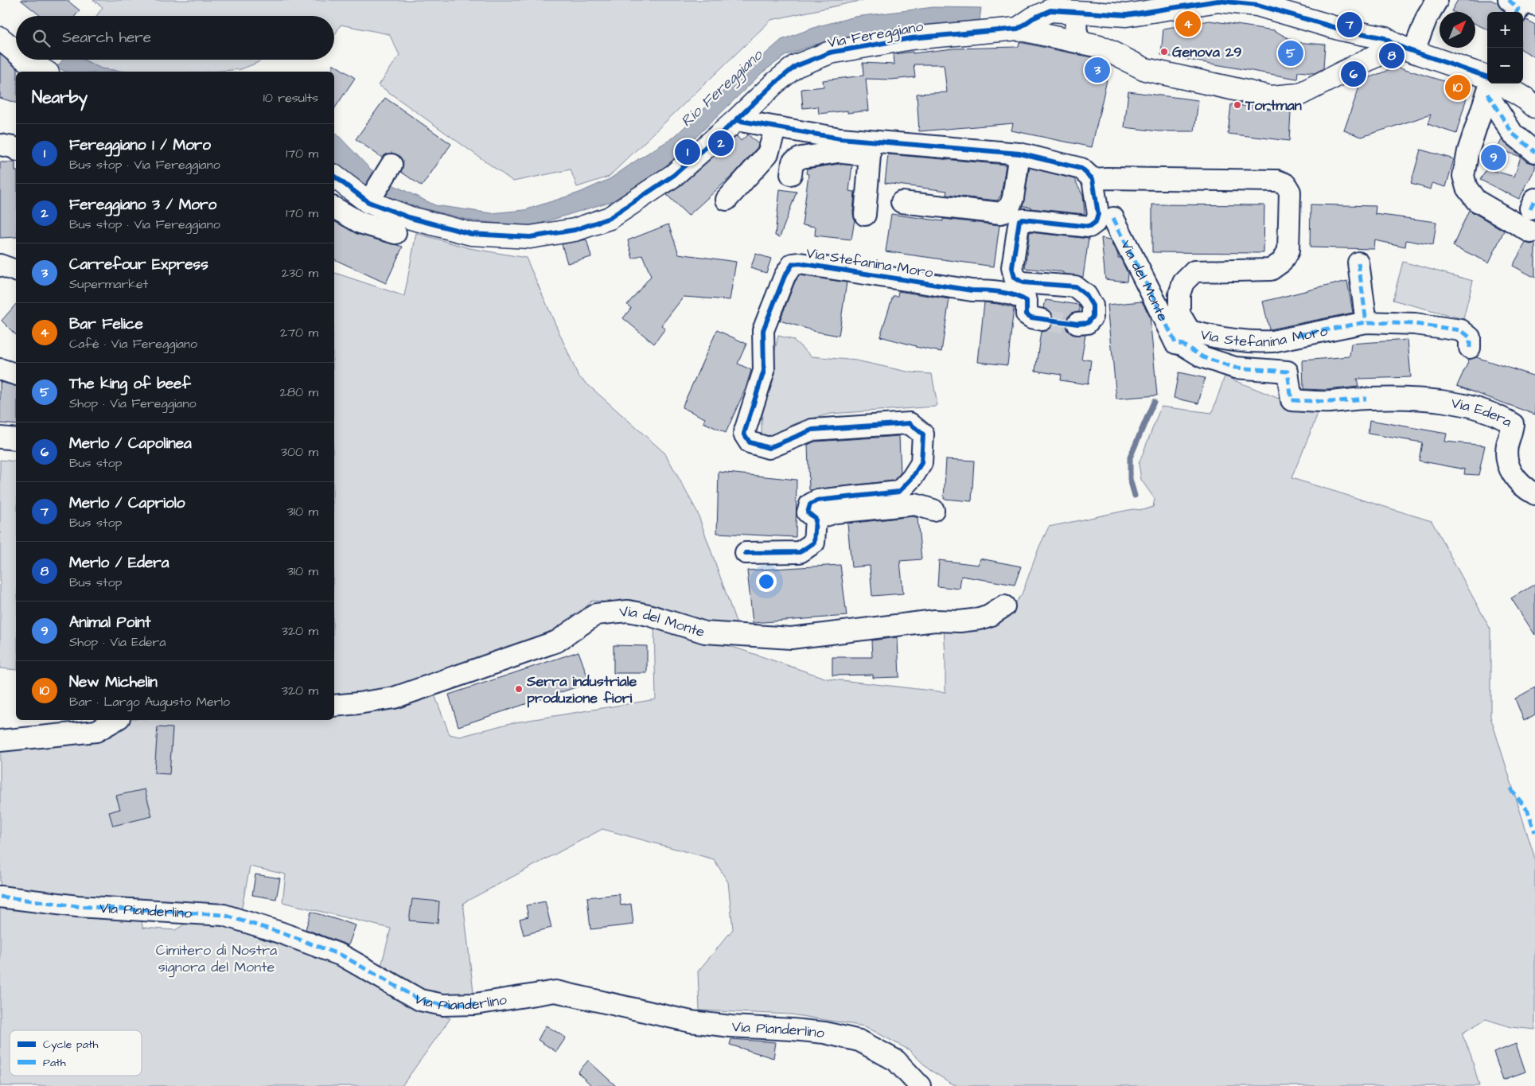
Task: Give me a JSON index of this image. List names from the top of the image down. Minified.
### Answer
{"streets":{"street":["Via Fereggiano","Via Stefanina Moro","Via del Monte","Via Edera","Via Pianderlino"]},"crossings":[["Via del Monte","Via Edera"]],"water":["Rio Fereggiano"],"parks":["Cimitero di Nostra signora del Monte"],"places":["Genova 29","Tortman","Serra industriale produzione fiori"],"legend":["Cycle path","Path"],"north":"top right","page":{"pins":["4","7","5","8","3","6","10","2","1","9"],"map_buttons":["+","−"],"search":"Search here","heading":["Nearby","10 results"],"list":[{"mark":"1","name":"Fereggiano 1 / Moro","note":"Bus stop · Via Fereggiano","value":"170 m"},{"mark":"2","name":"Fereggiano 3 / Moro","note":"Bus stop · Via Fereggiano","value":"170 m"},{"mark":"3","name":"Carrefour Express","note":"Supermarket","value":"230 m"},{"mark":"4","name":"Bar Felice","note":"Café · Via Fereggiano","value":"270 m"},{"mark":"5","name":"The king of beef","note":"Shop · Via Fereggiano","value":"280 m"},{"mark":"6","name":"Merlo / Capolinea","note":"Bus stop","value":"300 m"},{"mark":"7","name":"Merlo / Capriolo","note":"Bus stop","value":"310 m"},{"mark":"8","name":"Merlo / Edera","note":"Bus stop","value":"310 m"},{"mark":"9","name":"Animal Point","note":"Shop · Via Edera","value":"320 m"},{"mark":"10","name":"New Michelin","note":"Bar · Largo Augusto Merlo","value":"320 m"}]}}
